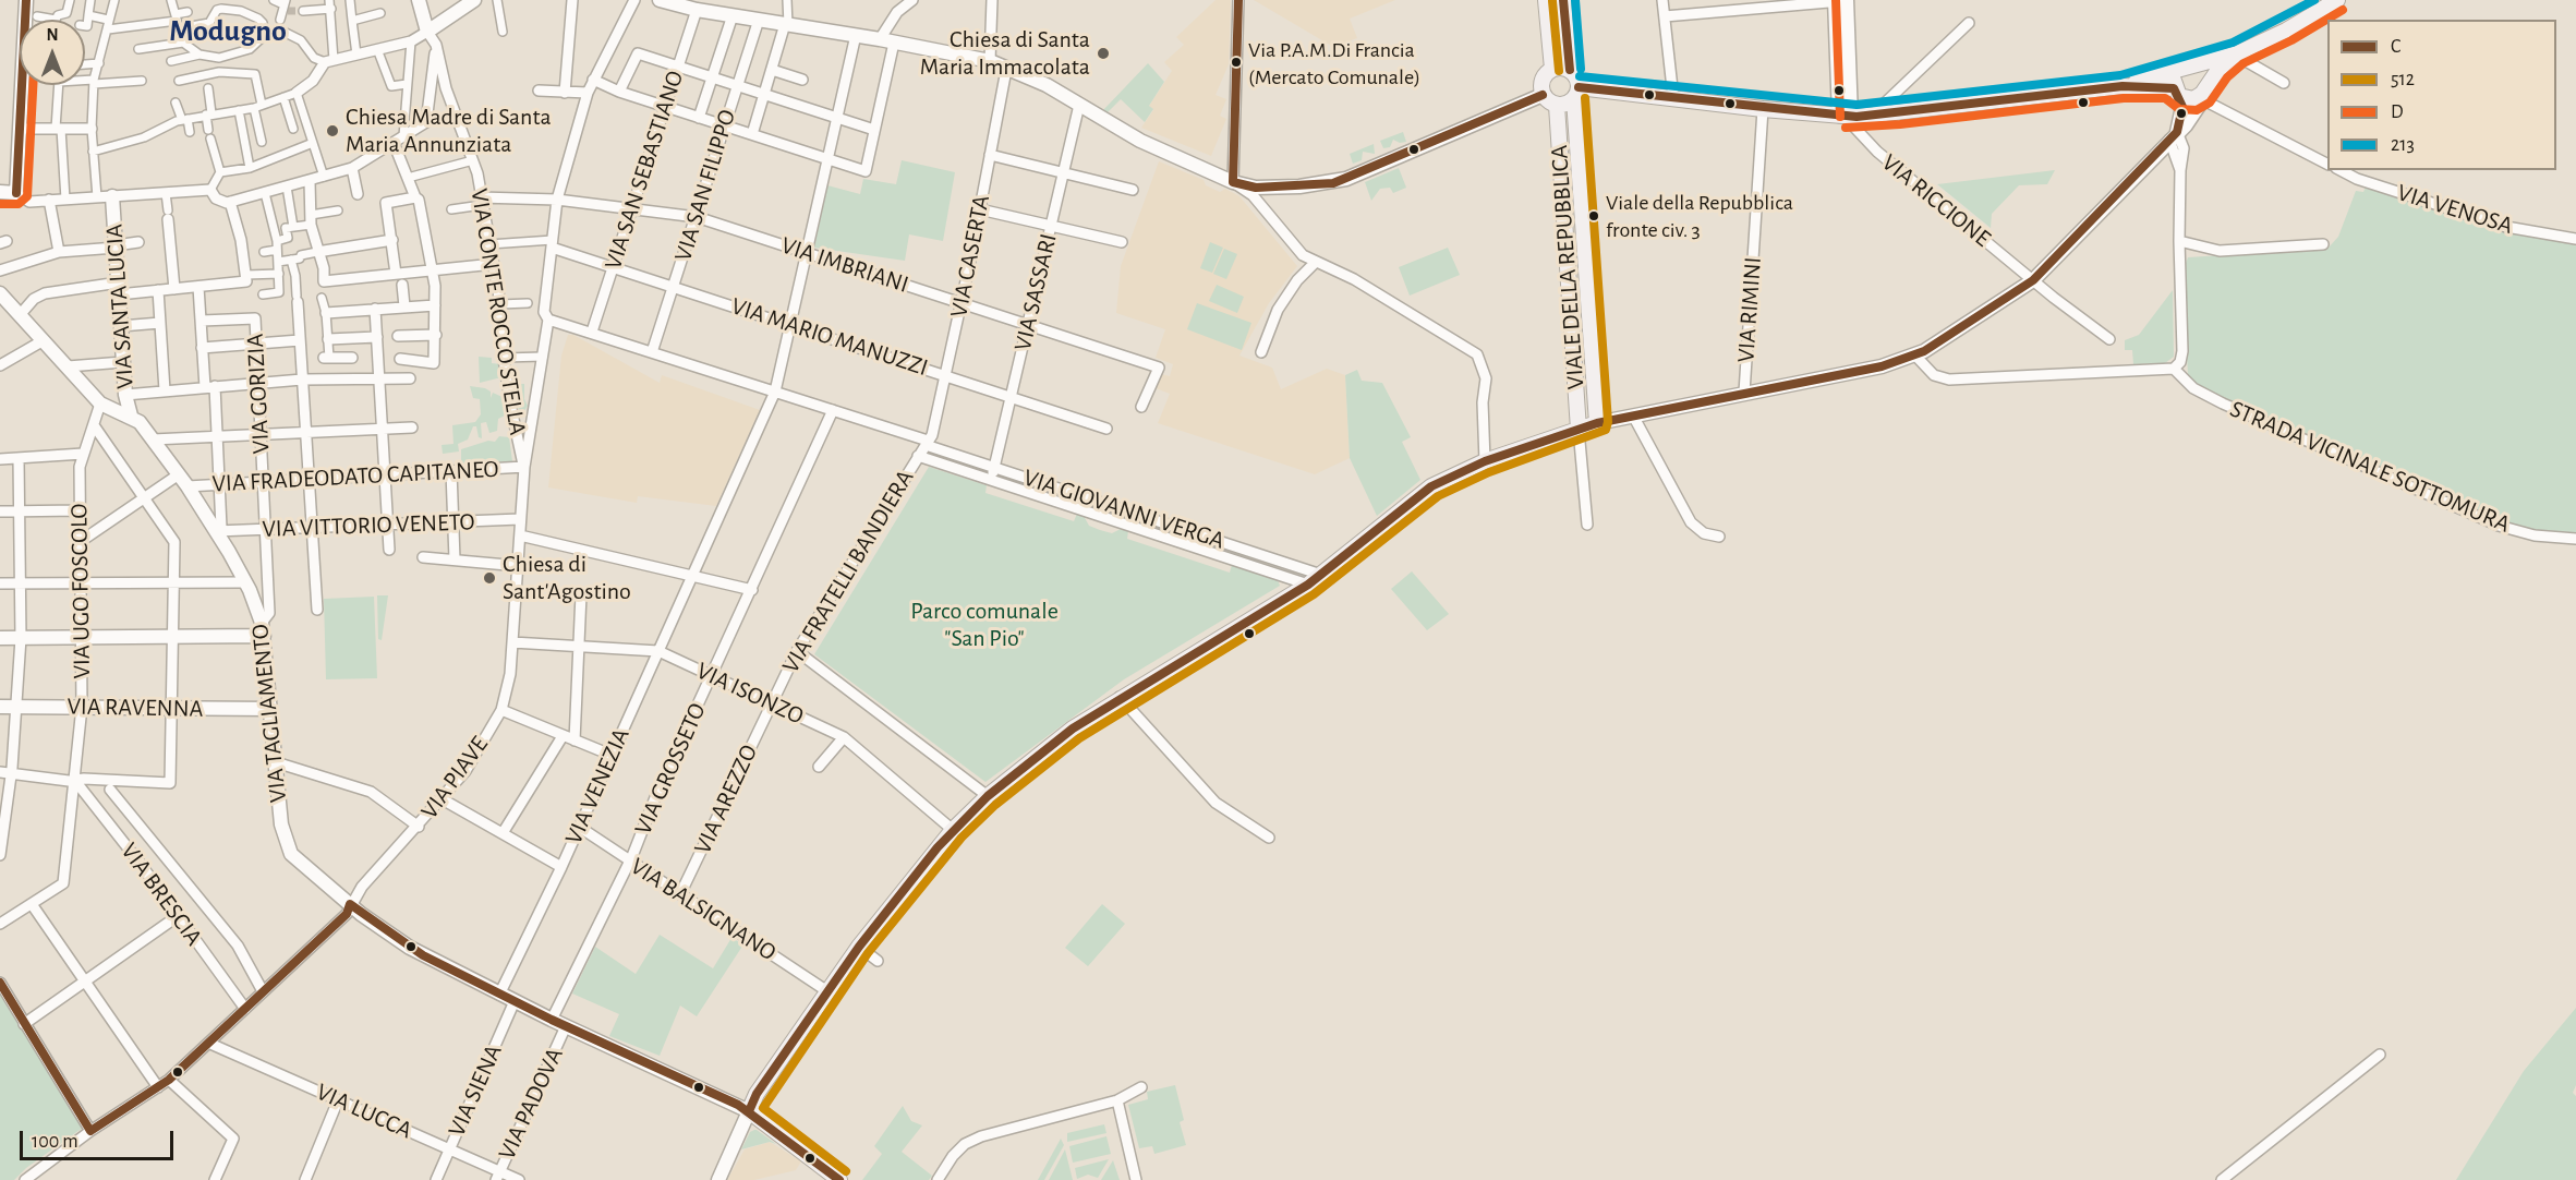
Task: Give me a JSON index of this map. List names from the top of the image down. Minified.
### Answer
{"streets":{"main road":["VIALE DELLA REPUBBLICA"],"street":["VIA SAN SEBASTIANO","VIA SAN FILIPPO","VIA RICCIONE","VIA VENOSA","VIA CASERTA","VIA IMBRIANI","VIA SASSARI","VIA SANTA LUCIA","VIA RIMINI","VIA CONTE ROCCO STELLA","VIA MARIO MANUZZI","VIA GORIZIA","STRADA VICINALE SOTTOMURA","VIA FRADEODATO CAPITANEO","VIA GIOVANNI VERGA","VIA VITTORIO VENETO","VIA FRATELLI BANDIERA","VIA UGO FOSCOLO","VIA ISONZO","VIA RAVENNA","VIA TAGLIAMENTO","VIA GROSSETO","VIA PIAVE","VIA VENEZIA","VIA AREZZO","VIA BRESCIA","VIA BALSIGNANO","VIA SIENA","VIA PADOVA","VIA LUCCA"]},"crossings":[["VIA SAN SEBASTIANO","VIA IMBRIANI"],["VIA SAN SEBASTIANO","VIA MARIO MANUZZI"],["VIA SAN SEBASTIANO","VIA GIOVANNI VERGA"],["VIA SAN FILIPPO","VIA IMBRIANI"],["VIA SAN FILIPPO","VIA MARIO MANUZZI"],["VIA SAN FILIPPO","VIA GIOVANNI VERGA"],["VIA CASERTA","VIA IMBRIANI"],["VIA CASERTA","VIA MARIO MANUZZI"],["VIA CASERTA","VIA GIOVANNI VERGA"],["VIA CASERTA","VIA FRATELLI BANDIERA"],["VIA IMBRIANI","VIA SASSARI"],["VIA IMBRIANI","VIA CONTE ROCCO STELLA"],["VIA IMBRIANI","VIA VENEZIA"],["VIA SASSARI","VIA MARIO MANUZZI"],["VIA SASSARI","VIA GIOVANNI VERGA"],["VIA SANTA LUCIA","VIA TAGLIAMENTO"],["VIA CONTE ROCCO STELLA","VIA FRADEODATO CAPITANEO"],["VIA CONTE ROCCO STELLA","VIA PIAVE"],["VIA MARIO MANUZZI","VIA VENEZIA"],["VIA GORIZIA","VIA FRADEODATO CAPITANEO"],["VIA GORIZIA","VIA VITTORIO VENETO"],["VIA GORIZIA","VIA TAGLIAMENTO"],["VIA FRADEODATO CAPITANEO","VIA TAGLIAMENTO"],["VIA FRADEODATO CAPITANEO","VIA PIAVE"],["VIA GIOVANNI VERGA","VIA FRATELLI BANDIERA"],["VIA GIOVANNI VERGA","VIA GROSSETO"],["VIA GIOVANNI VERGA","VIA VENEZIA"],["VIA VITTORIO VENETO","VIA TAGLIAMENTO"],["VIA VITTORIO VENETO","VIA PIAVE"],["VIA FRATELLI BANDIERA","VIA ISONZO"],["VIA FRATELLI BANDIERA","VIA AREZZO"],["VIA UGO FOSCOLO","VIA RAVENNA"],["VIA UGO FOSCOLO","VIA BRESCIA"],["VIA ISONZO","VIA GROSSETO"],["VIA ISONZO","VIA PIAVE"],["VIA ISONZO","VIA VENEZIA"],["VIA ISONZO","VIA AREZZO"],["VIA RAVENNA","VIA TAGLIAMENTO"],["VIA TAGLIAMENTO","VIA GROSSETO"],["VIA TAGLIAMENTO","VIA PIAVE"],["VIA TAGLIAMENTO","VIA VENEZIA"],["VIA TAGLIAMENTO","VIA SIENA"],["VIA TAGLIAMENTO","VIA PADOVA"],["VIA GROSSETO","VIA BALSIGNANO"],["VIA PIAVE","VIA BRESCIA"],["VIA PIAVE","VIA LUCCA"],["VIA VENEZIA","VIA BALSIGNANO"],["VIA AREZZO","VIA BALSIGNANO"],["VIA SIENA","VIA LUCCA"],["VIA PADOVA","VIA LUCCA"]],"districts":["Modugno"],"parks":["Parco comunale \"San Pio\""],"places":["Chiesa di Santa Maria Immacolata","Via P.A.M.Di Francia (Mercato Comunale)","Chiesa Madre di Santa Maria Annunziata","Viale della Repubblica fronte civ. 3","Chiesa di Sant'Agostino"],"lines":["transit line C","transit line D","transit line 213","transit line 512"],"legend":["C","512","D","213"],"scale_bar":"100 m","north":"top"}
